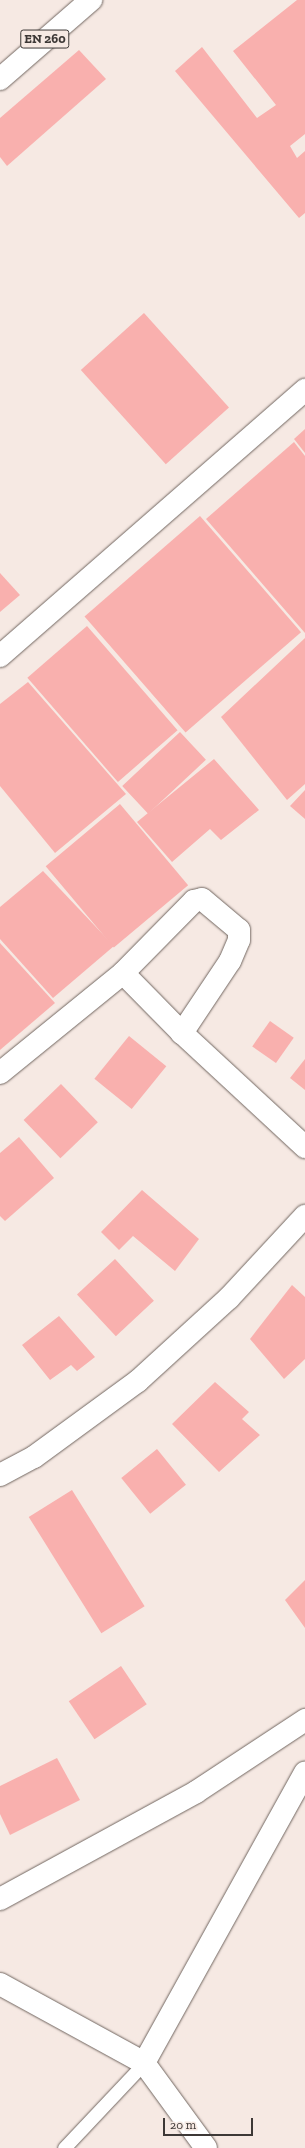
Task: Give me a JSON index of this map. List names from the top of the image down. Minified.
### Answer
{"streets":{"street":["EN 260"]},"scale_bar":"20 m"}
